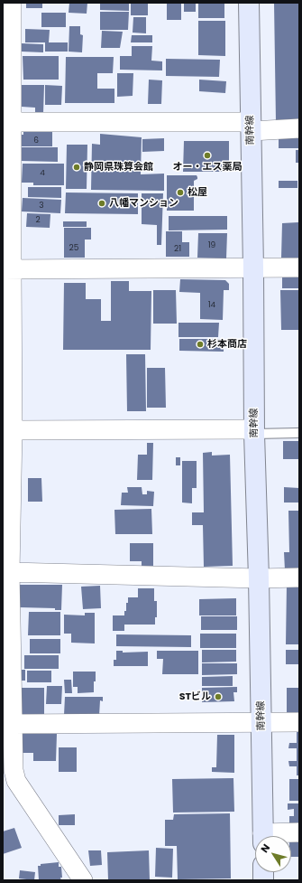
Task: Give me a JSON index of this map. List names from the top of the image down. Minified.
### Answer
{"streets":{"main road":["南幹線"]},"places":["オー・エス薬局","静岡県珠算会館","松屋","八幡マンション","杉本商店","STビル"],"house_numbers":["6","4","3","2","19","25","21","14"],"north":"top left"}
